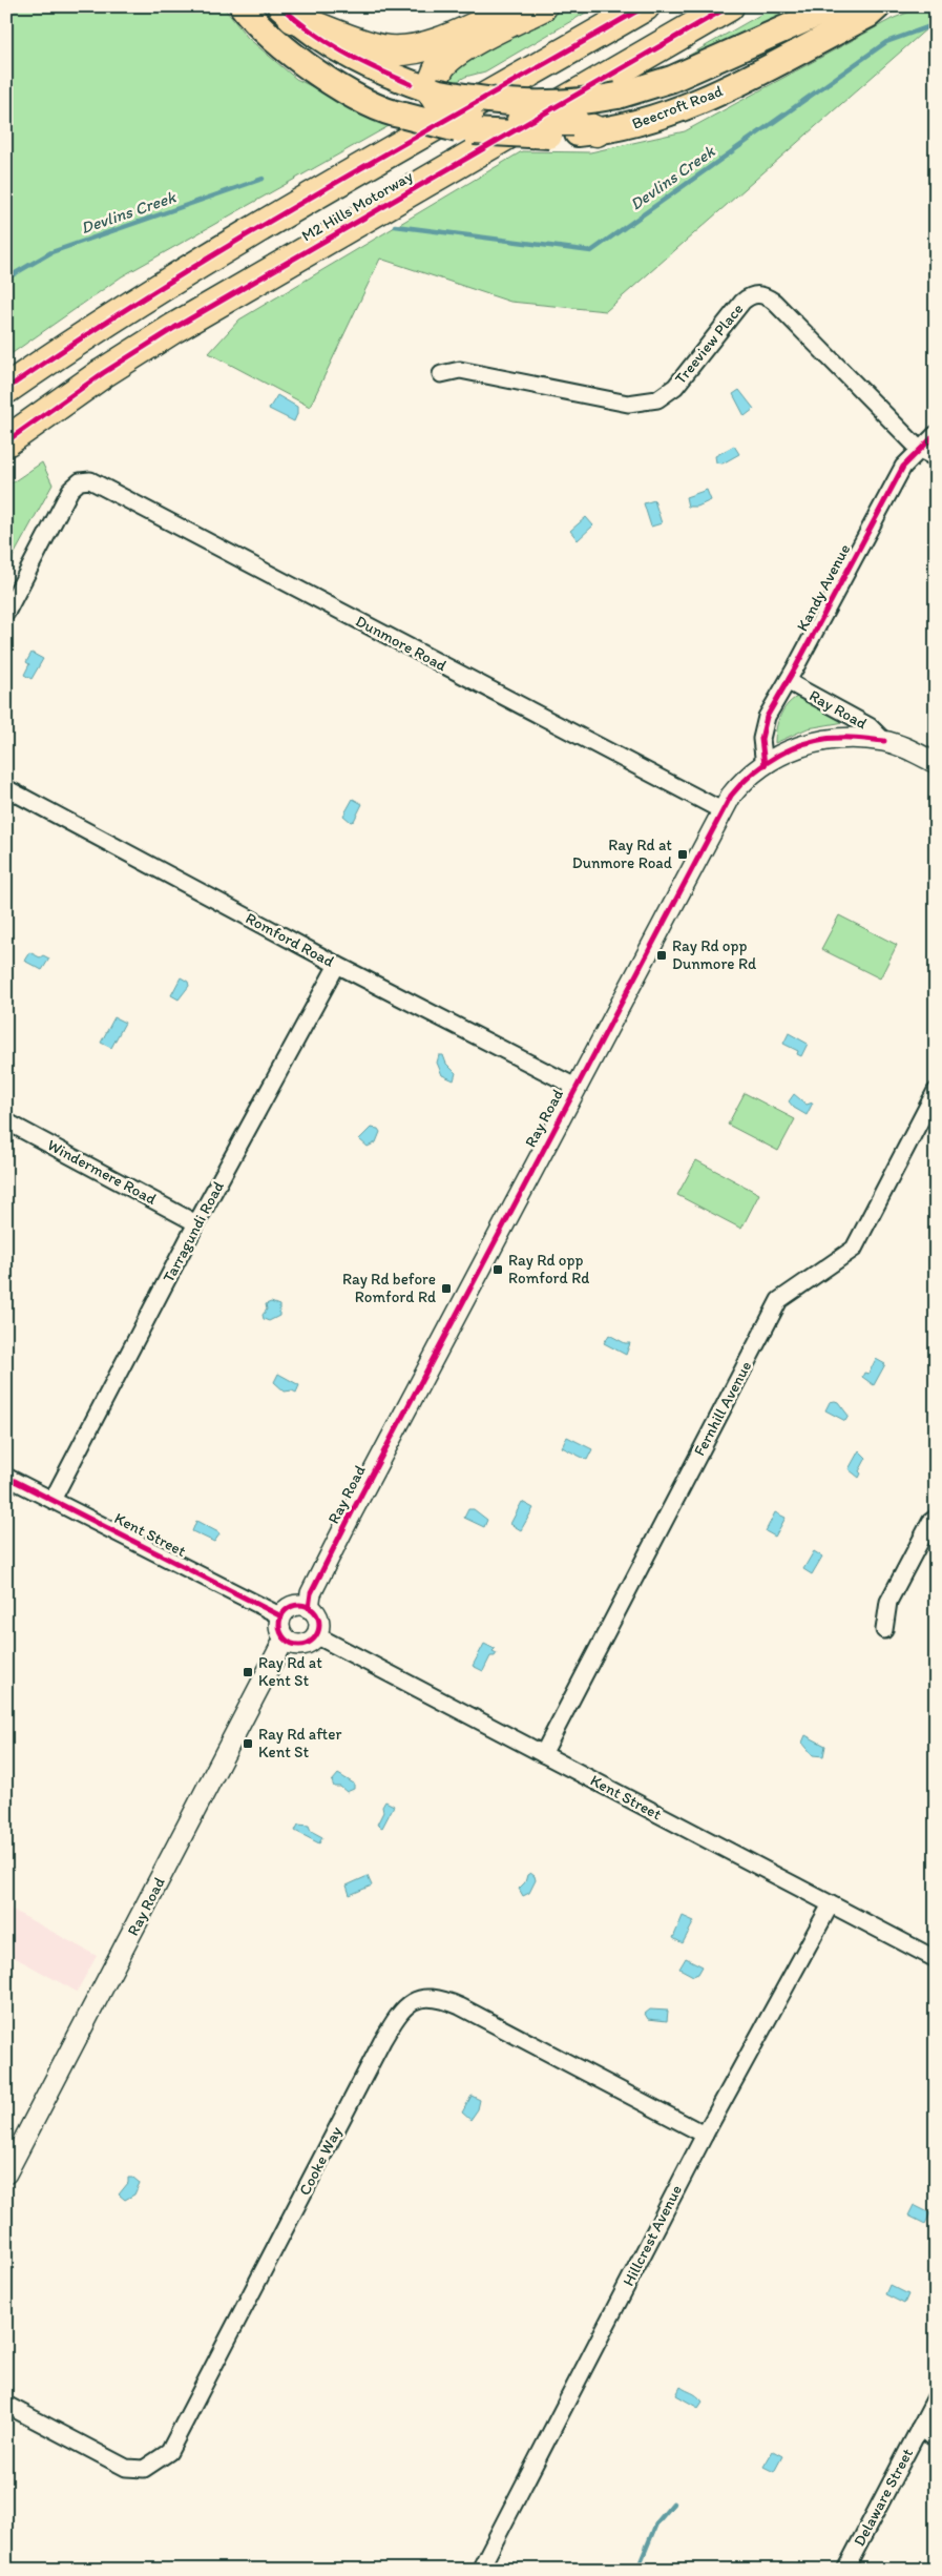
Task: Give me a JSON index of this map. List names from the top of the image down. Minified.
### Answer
{"streets":{"highway":["M2 Hills Motorway"],"main road":["Beecroft Road"],"street":["Treeview Place","Kandy Avenue","Dunmore Road","Ray Road","Romford Road","Windermere Road","Tarragundi Road","Fernhill Avenue","Kent Street","Cooke Way","Hillcrest Avenue","Delaware Street"]},"crossings":[["Treeview Place","Kandy Avenue"],["Kandy Avenue","Ray Road"],["Dunmore Road","Ray Road"],["Ray Road","Romford Road"],["Ray Road","Kent Street"],["Romford Road","Tarragundi Road"],["Windermere Road","Tarragundi Road"],["Tarragundi Road","Kent Street"],["Fernhill Avenue","Kent Street"],["Kent Street","Hillcrest Avenue"],["Cooke Way","Hillcrest Avenue"]],"water":["Devlins Creek"],"places":{"transit":["Ray Rd at Dunmore Road","Ray Rd opp Dunmore Rd","Ray Rd opp Romford Rd","Ray Rd before Romford Rd","Ray Rd at Kent St","Ray Rd after Kent St"]}}
